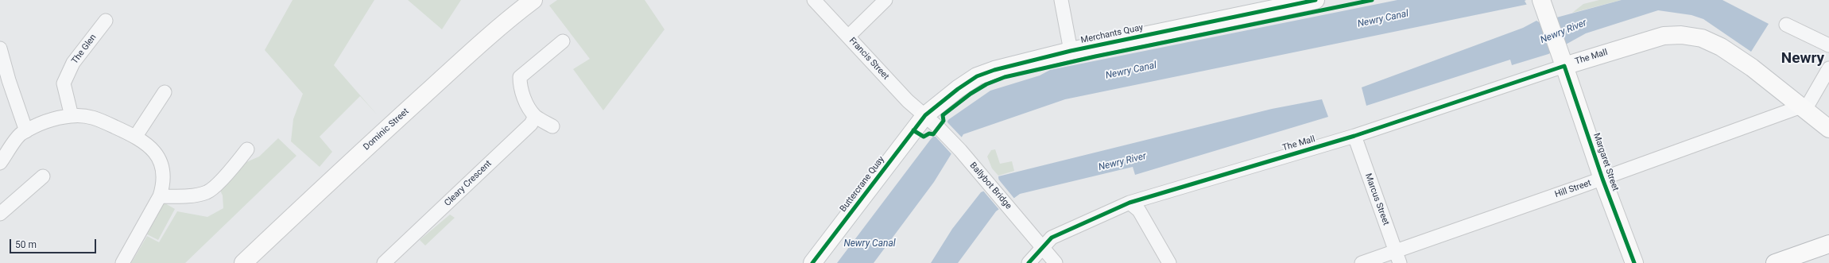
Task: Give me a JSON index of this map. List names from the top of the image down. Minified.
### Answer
{"streets":{"main road":["Merchants Quay","The Mall","Dominic Street","Margaret Street","Buttercrane Quay"],"street":["The Glen","Francis Street","Cleary Crescent","Ballybot Bridge","Hill Street","Marcus Street"]},"crossings":[["Merchants Quay","Francis Street"],["Merchants Quay","Buttercrane Quay"],["Merchants Quay","Ballybot Bridge"],["The Mall","Margaret Street"],["The Mall","Ballybot Bridge"],["The Mall","Hill Street"],["The Mall","Marcus Street"],["Francis Street","Buttercrane Quay"],["Francis Street","Ballybot Bridge"],["Margaret Street","Hill Street"],["Buttercrane Quay","Ballybot Bridge"],["Hill Street","Marcus Street"]],"districts":["Newry"],"water":["Newry Canal","Newry River"],"scale_bar":"50 m"}
